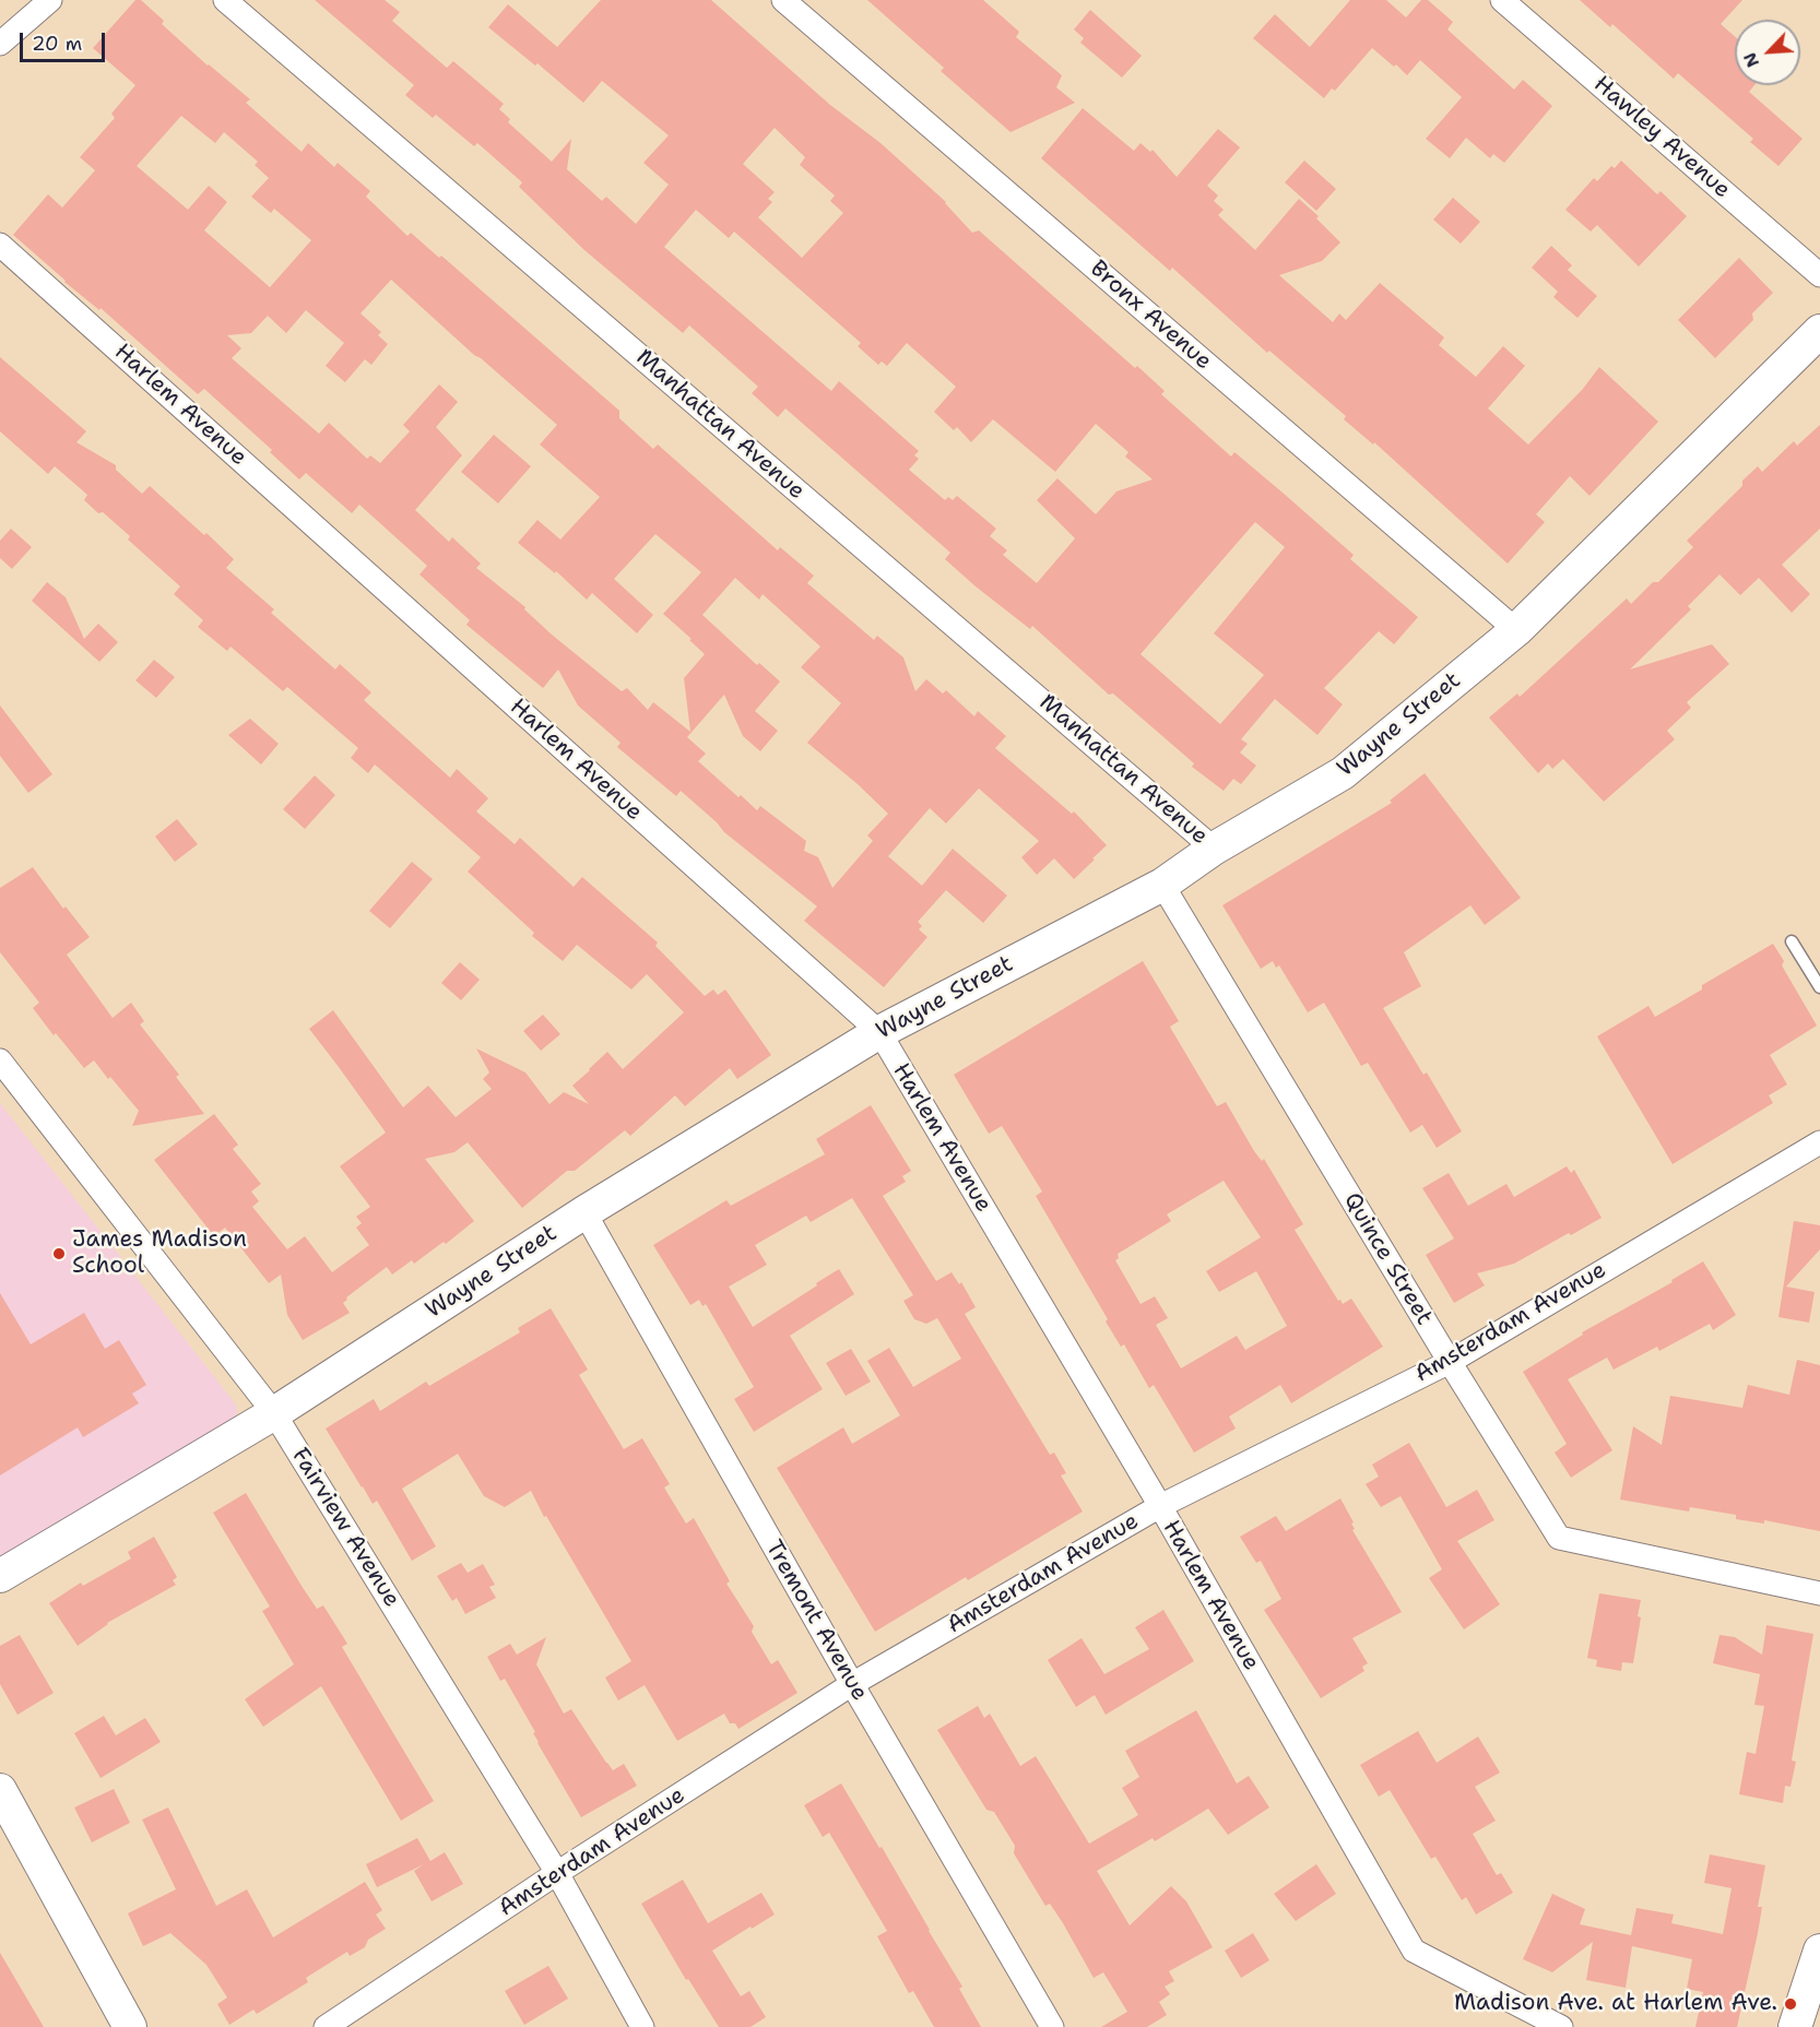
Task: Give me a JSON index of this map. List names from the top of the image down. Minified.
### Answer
{"streets":{"street":["Hawley Avenue","Bronx Avenue","Harlem Avenue","Manhattan Avenue","Wayne Street","Quince Street","Amsterdam Avenue","Fairview Avenue","Tremont Avenue"]},"crossings":[["Bronx Avenue","Wayne Street"],["Harlem Avenue","Wayne Street"],["Harlem Avenue","Amsterdam Avenue"],["Manhattan Avenue","Wayne Street"],["Wayne Street","Quince Street"],["Wayne Street","Fairview Avenue"],["Wayne Street","Tremont Avenue"],["Quince Street","Amsterdam Avenue"],["Amsterdam Avenue","Fairview Avenue"],["Amsterdam Avenue","Tremont Avenue"]],"places":["James Madison School","Madison Ave. at Harlem Ave."],"scale_bar":"20 m","north":"bottom left"}
